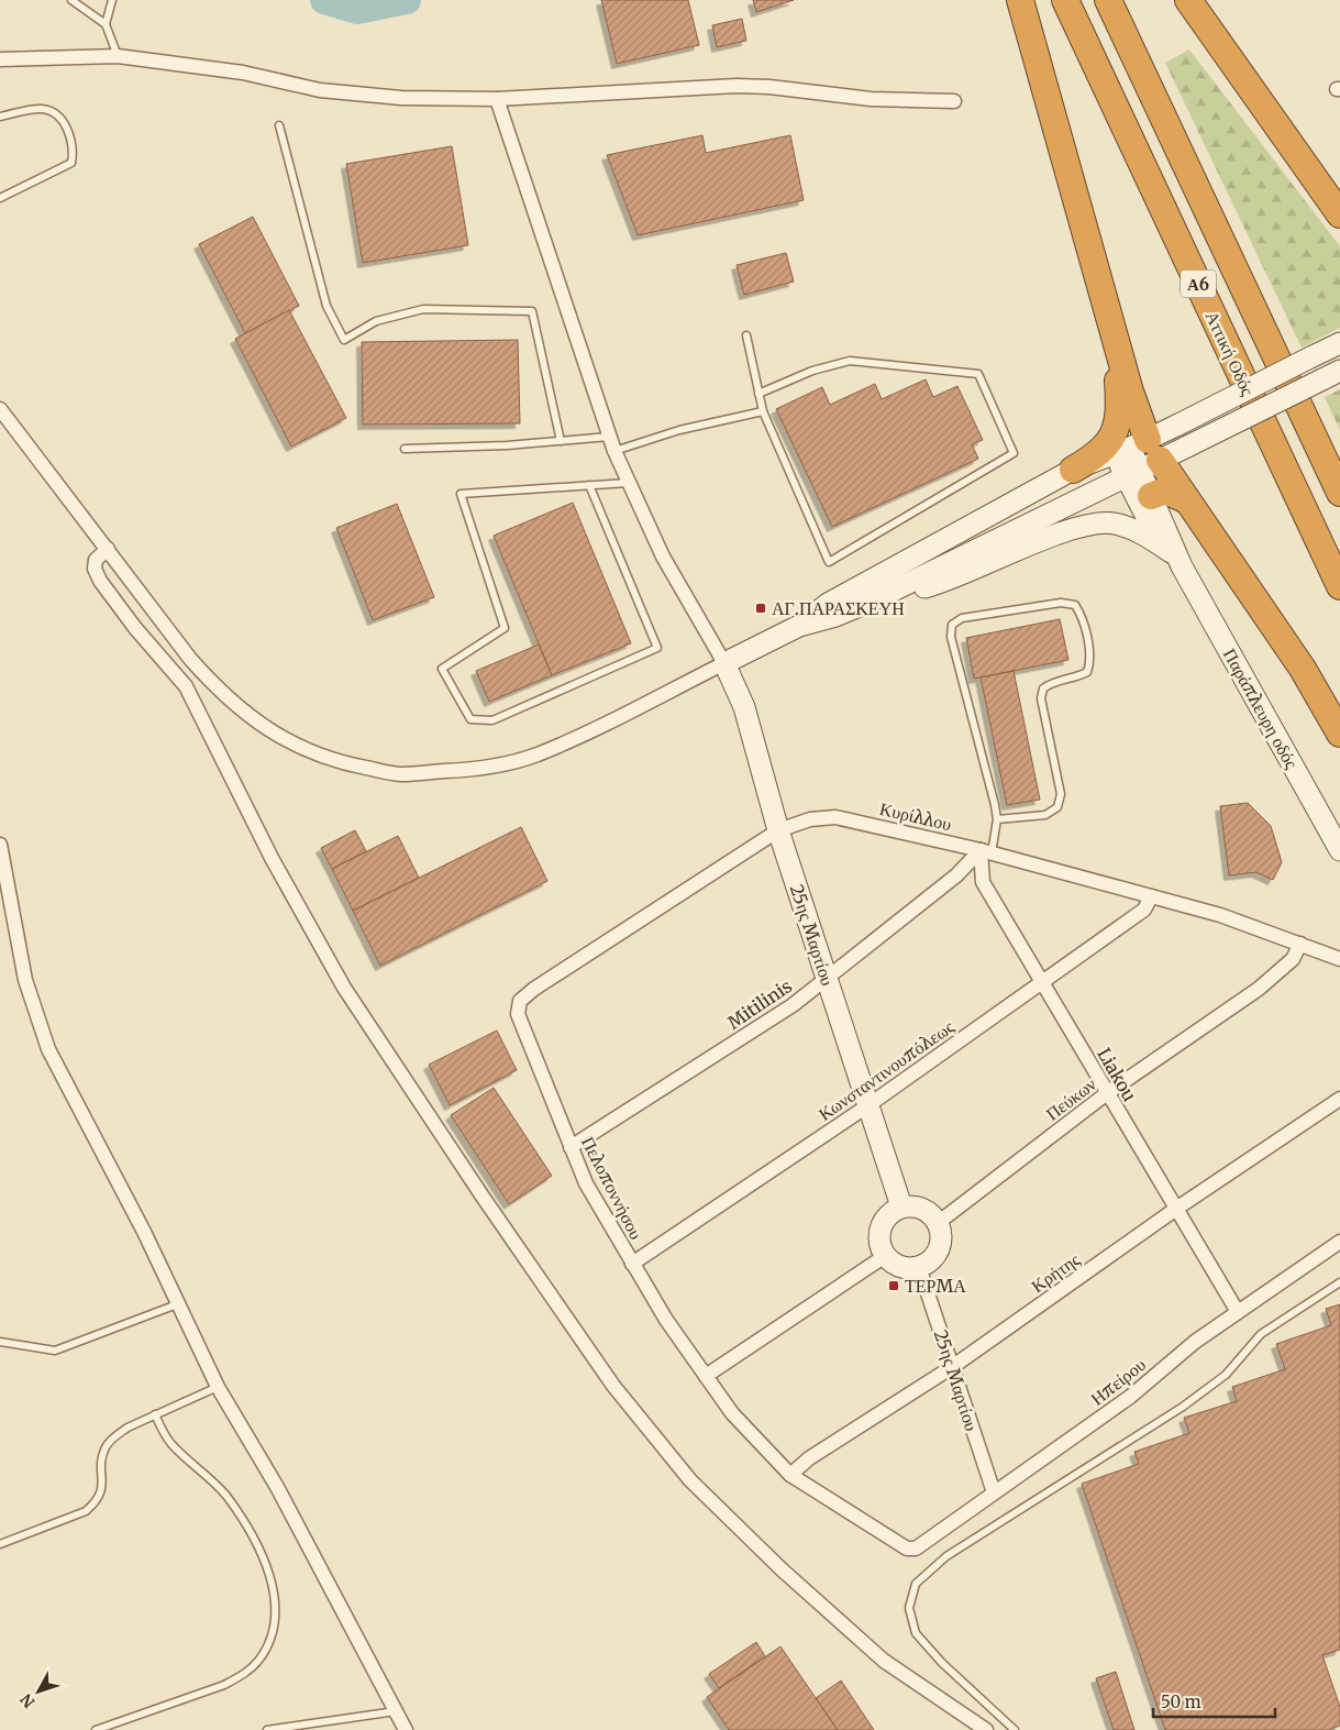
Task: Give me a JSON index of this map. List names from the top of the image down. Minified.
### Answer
{"streets":{"highway":["Α6","Αττική Οδός"],"street":["Παράπλευρη οδός","Κυρίλλου","25ης Μαρτίου","Mitilinis","Κωνσταντινουπόλεως","Liakou","Πεύκων","Πελοποννήσου","Κρήτης","Ηπείρου"]},"crossings":[["Κυρίλλου","25ης Μαρτίου"],["Κυρίλλου","Mitilinis"],["Κυρίλλου","Κωνσταντινουπόλεως"],["Κυρίλλου","Liakou"],["Κυρίλλου","Πεύκων"],["Κυρίλλου","Πελοποννήσου"],["25ης Μαρτίου","Mitilinis"],["25ης Μαρτίου","Κωνσταντινουπόλεως"],["25ης Μαρτίου","Πεύκων"],["25ης Μαρτίου","Κρήτης"],["25ης Μαρτίου","Ηπείρου"],["Mitilinis","Liakou"],["Mitilinis","Πελοποννήσου"],["Κωνσταντινουπόλεως","Liakou"],["Κωνσταντινουπόλεως","Πελοποννήσου"],["Liakou","Πεύκων"],["Liakou","Κρήτης"],["Liakou","Ηπείρου"],["Πελοποννήσου","Κρήτης"],["Πελοποννήσου","Ηπείρου"]],"places":{"transit":["ΑΓ.ΠΑΡΑΣΚΕΥΗ","ΤΕΡΜΑ"]},"scale_bar":"50 m","north":"bottom left"}
